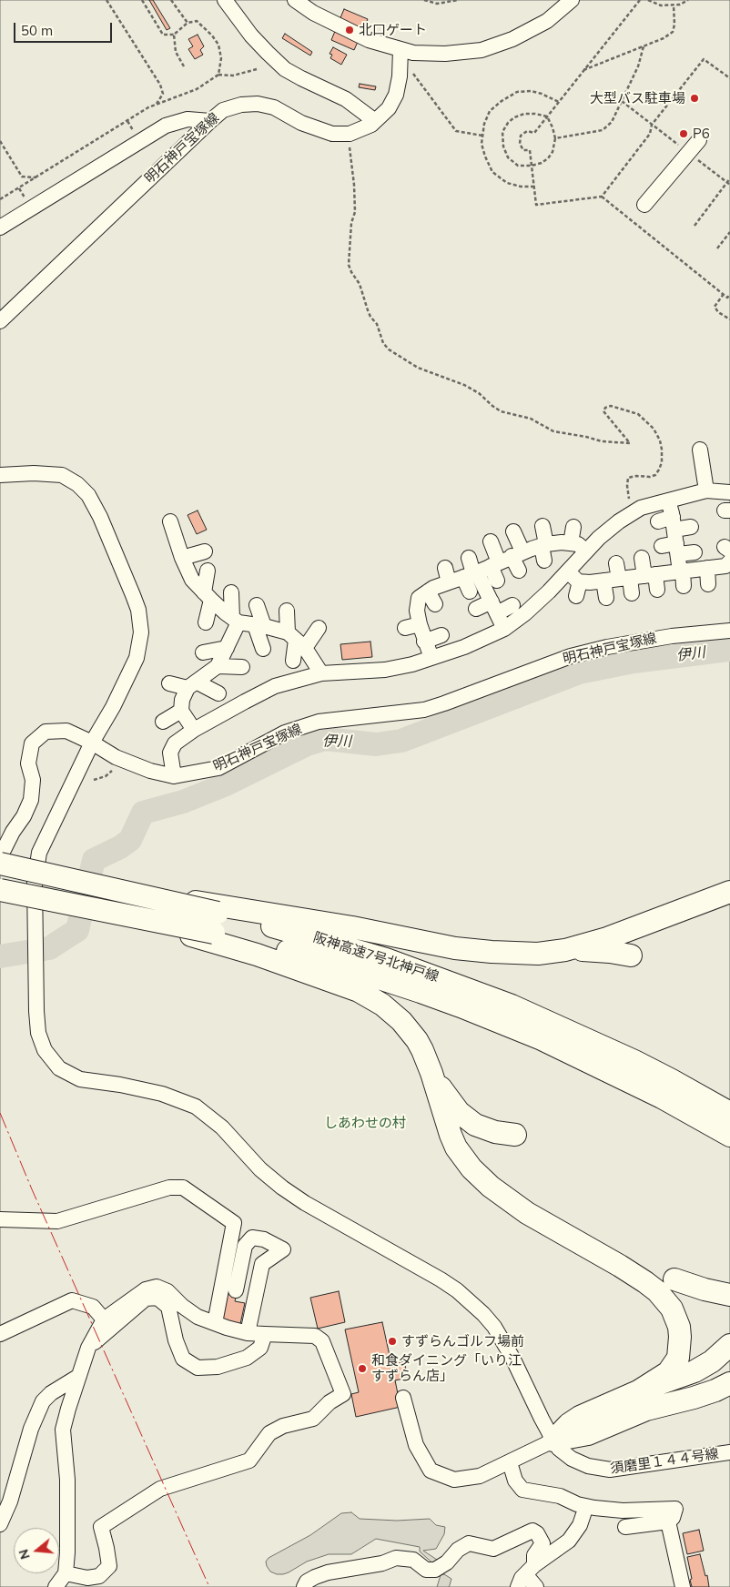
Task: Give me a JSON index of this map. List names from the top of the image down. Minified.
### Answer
{"streets":{"highway":["阪神高速7号北神戸線"],"street":["明石神戸宝塚線","須磨里１４４号線"]},"crossings":[["明石神戸宝塚線","須磨里１４４号線"]],"water":["伊川"],"parks":["しあわせの村"],"places":["北口ゲート","大型バス駐車場","P6","すずらんゴルフ場前","和食ダイニング「いり江 すずらん店」"],"scale_bar":"50 m","north":"left"}
